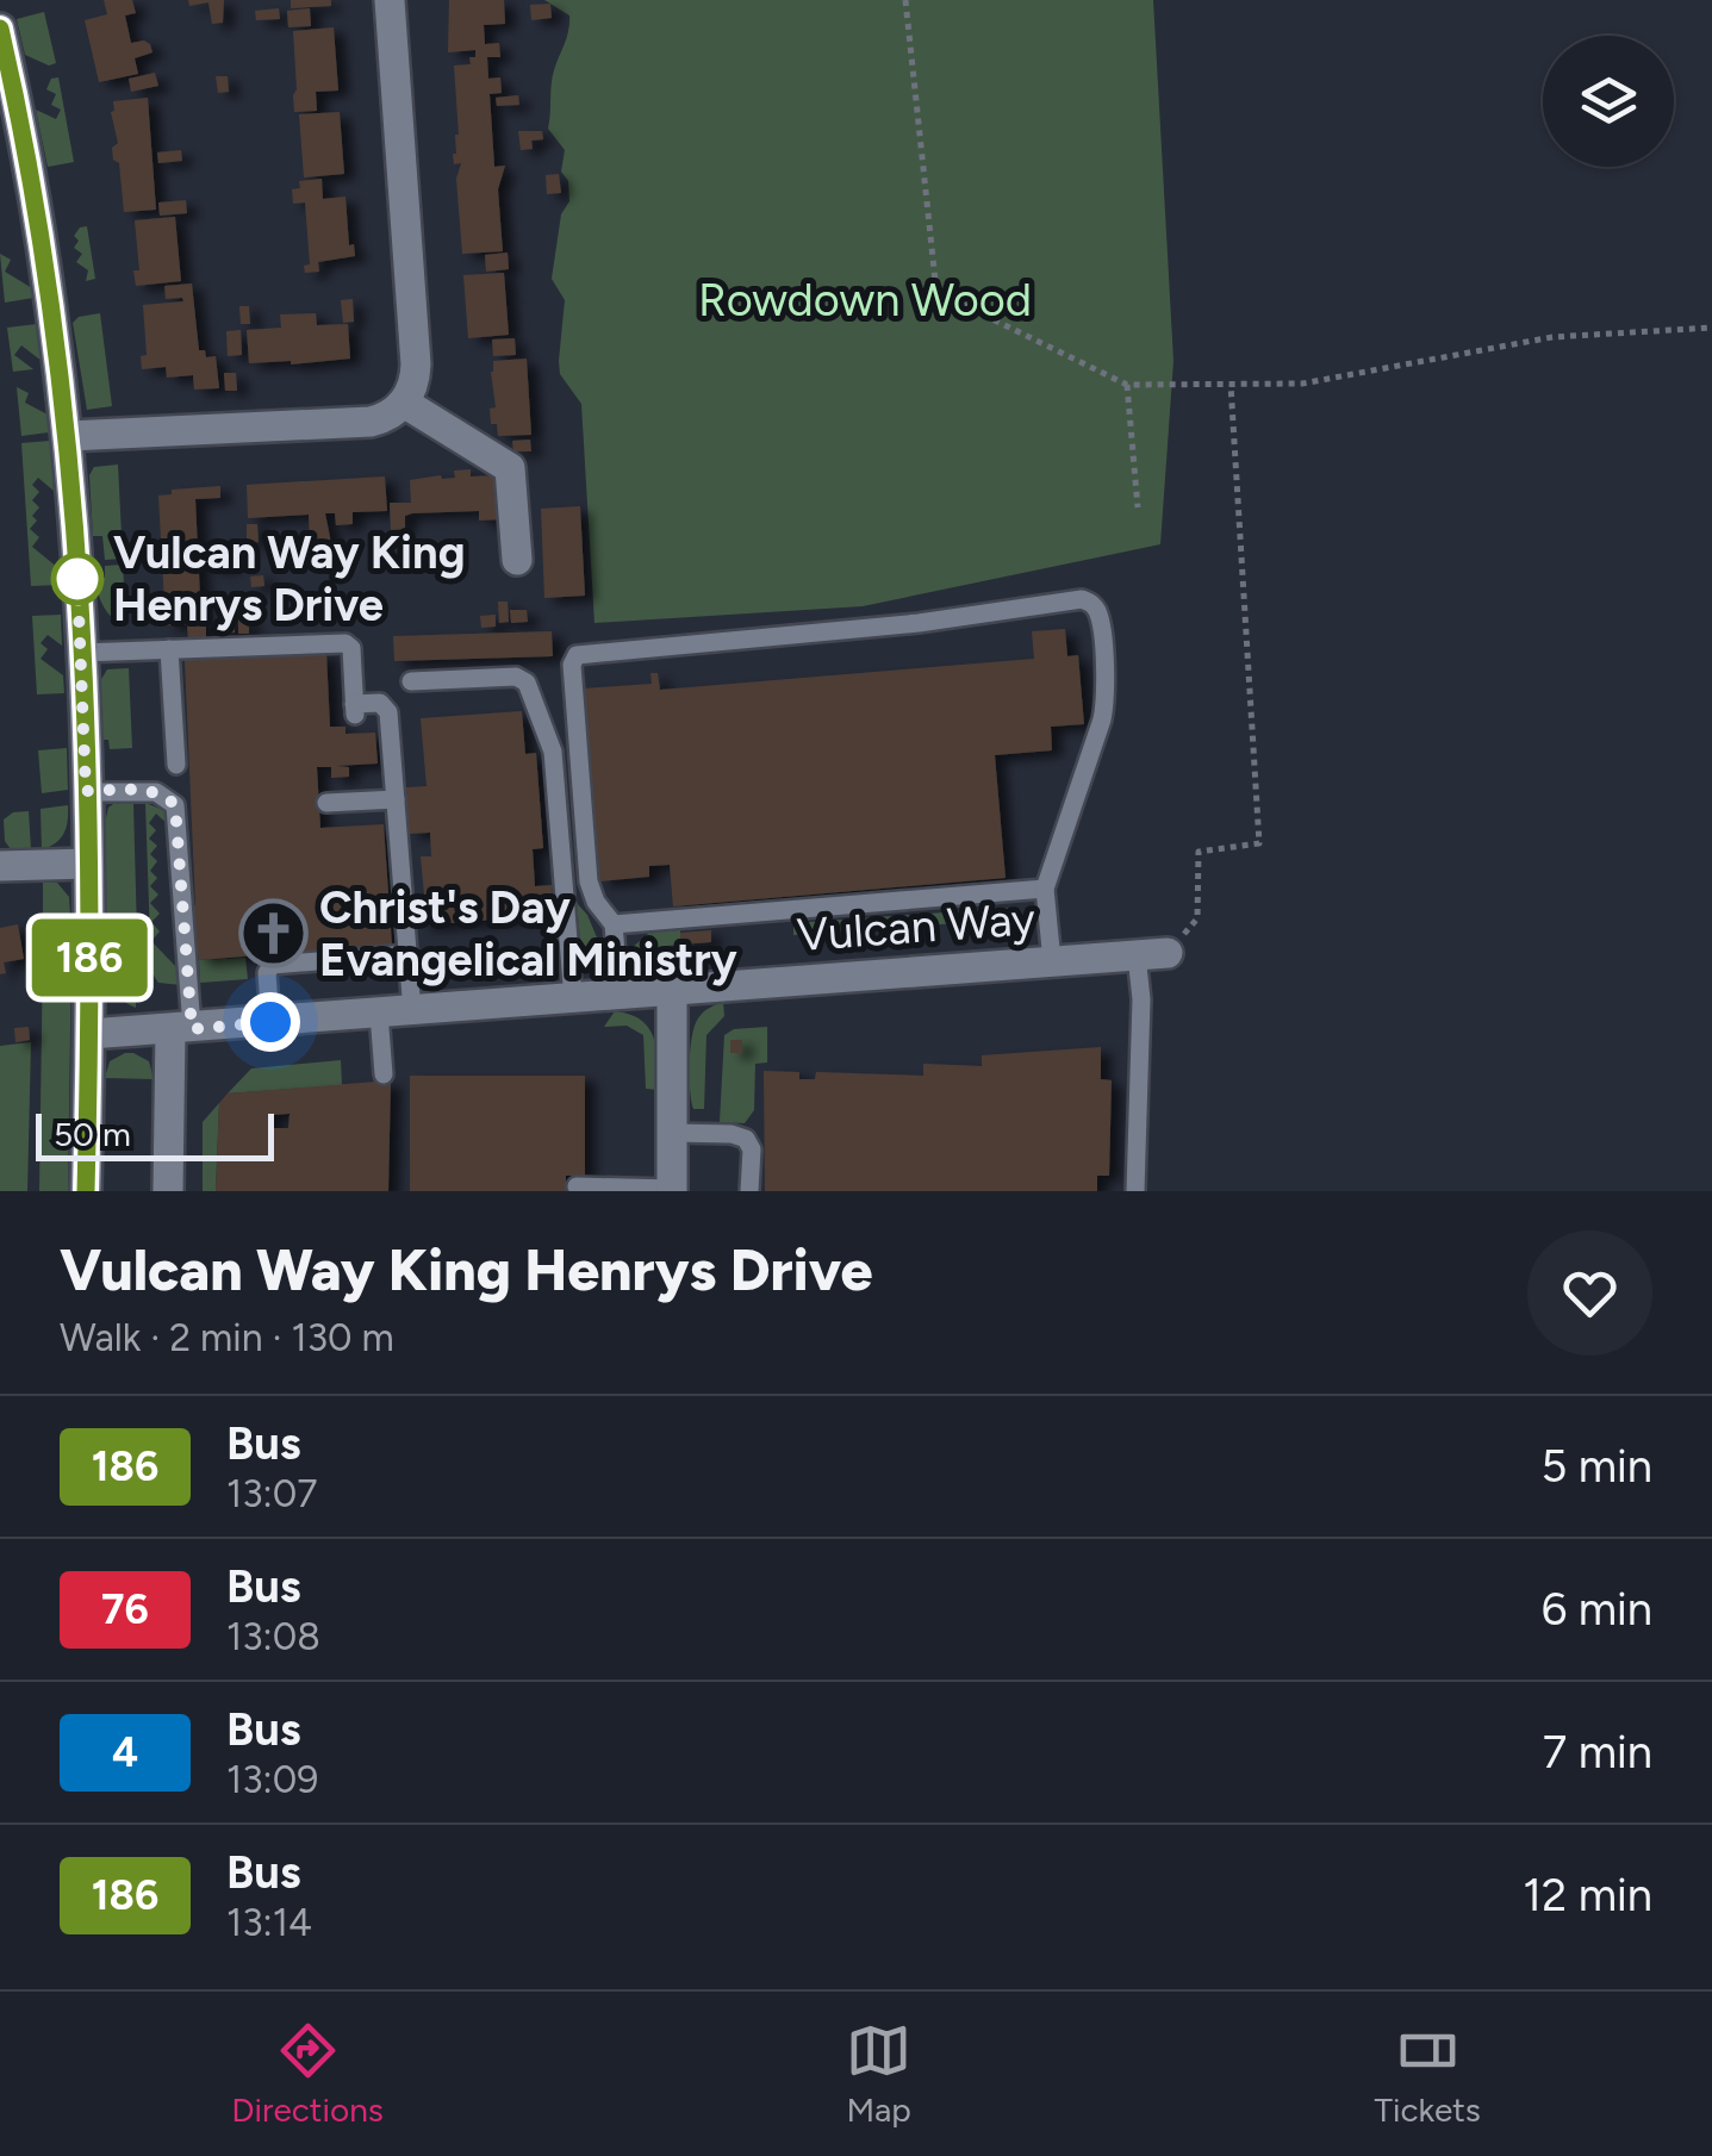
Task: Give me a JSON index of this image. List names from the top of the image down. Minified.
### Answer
{"streets":{"street":["Vulcan Way"]},"parks":["Rowdown Wood"],"places":{"other":["Vulcan Way King Henrys Drive"],"church":["Christ's Day Evangelical Ministry"]},"lines":["bus line 186"],"scale_bar":"50 m","page":{"on_map":"186","scale":"50 m","heading":["Vulcan Way King Henrys Drive","Walk · 2 min · 130 m"],"list":[{"mark":"186","name":"Bus","note":"13:07","value":"5 min"},{"mark":"76","name":"Bus","note":"13:08","value":"6 min"},{"mark":"4","name":"Bus","note":"13:09","value":"7 min"},{"mark":"186","name":"Bus","note":"13:14","value":"12 min"}],"tabs":["Directions","Map","Tickets"]}}
